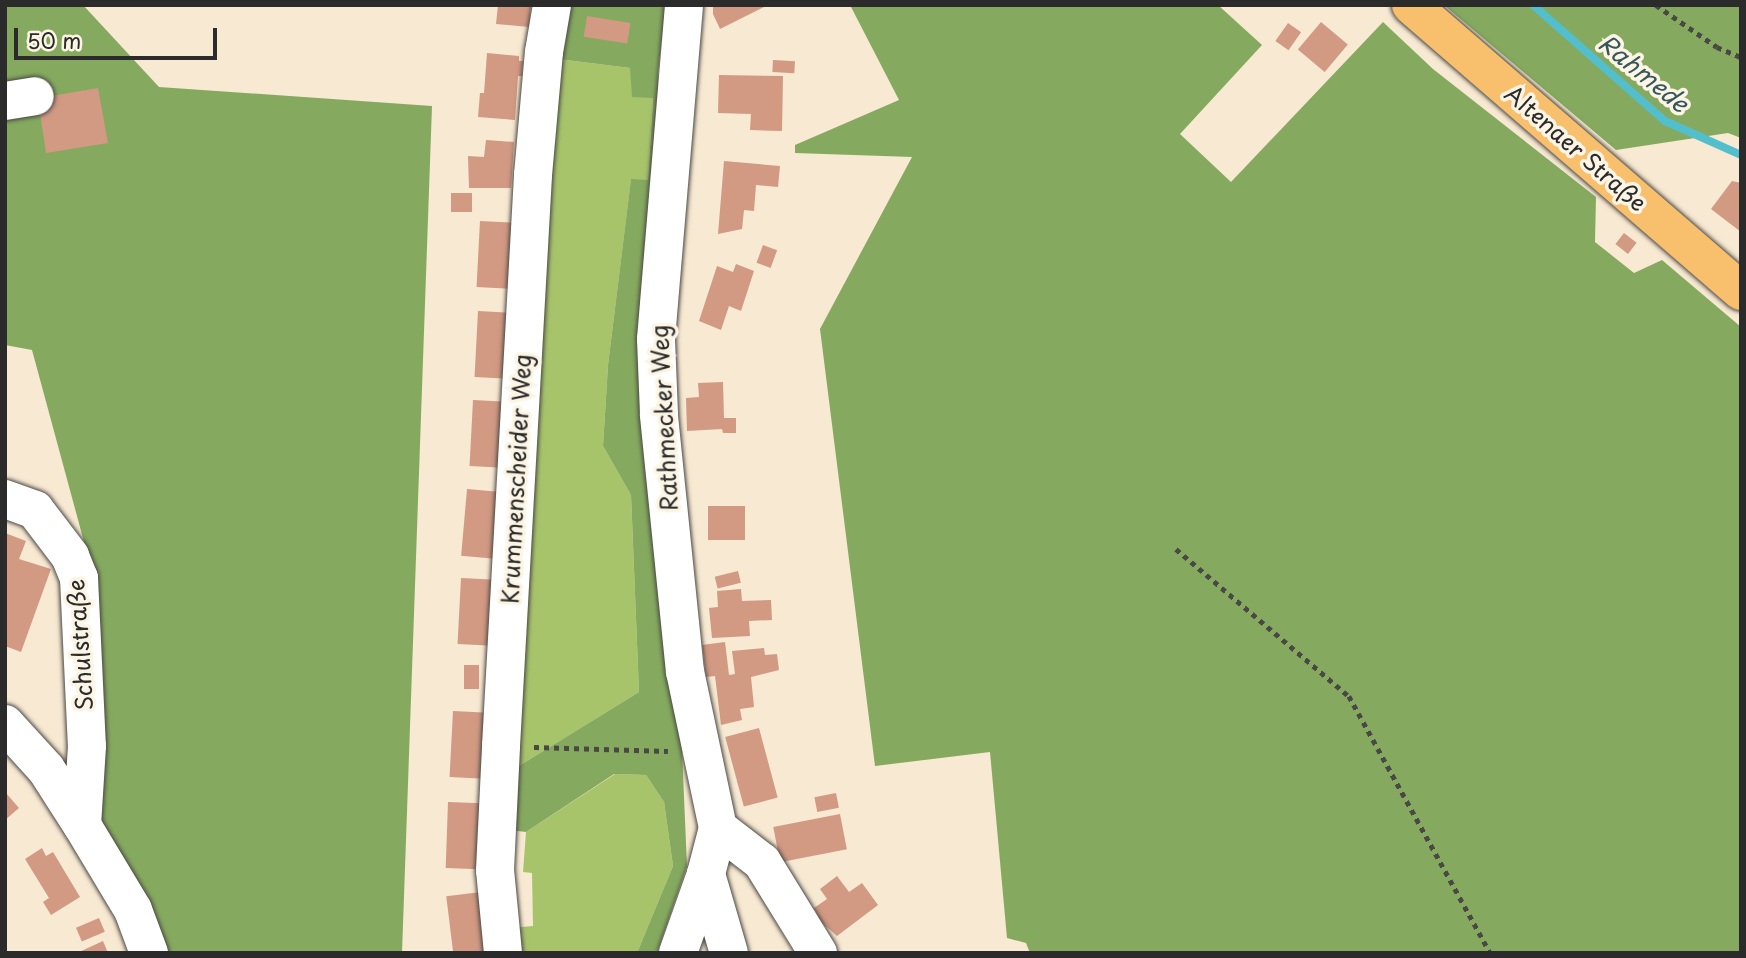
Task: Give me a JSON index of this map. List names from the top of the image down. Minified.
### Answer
{"streets":{"main road":["Altenaer Straße"],"street":["Rathmecker Weg","Krummenscheider Weg","Schulstraße"]},"water":["Rahmede"],"scale_bar":"50 m"}
